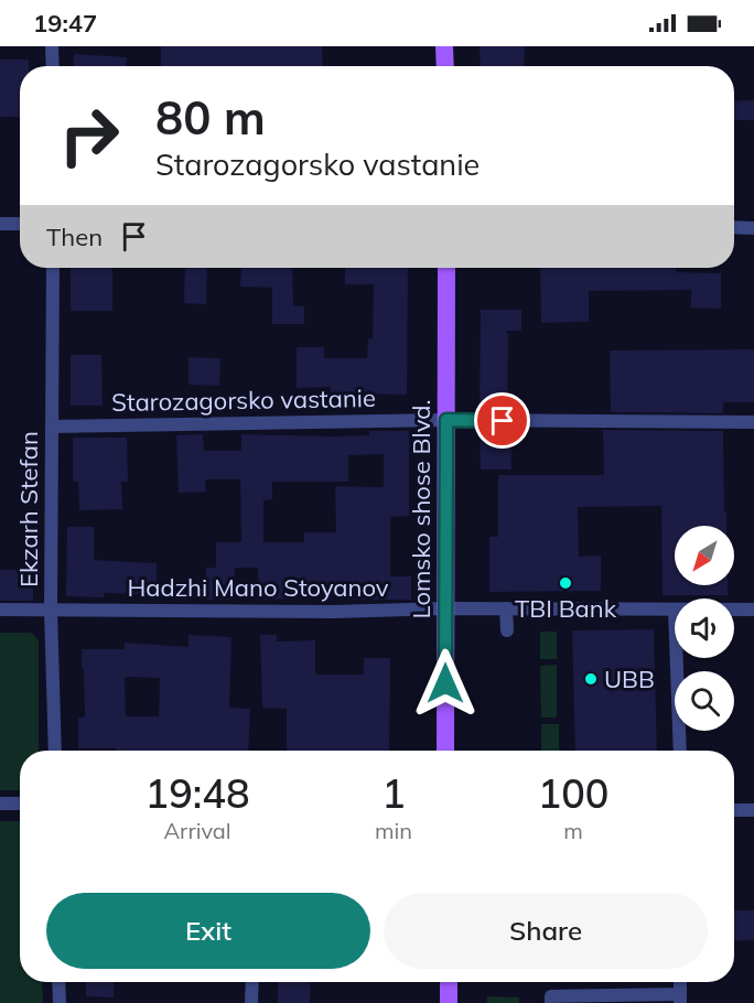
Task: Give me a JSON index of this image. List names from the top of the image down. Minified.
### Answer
{"streets":{"main road":["Lomsko shose Blvd."],"street":["Starozagorsko vastanie","Ekzarh Stefan","Hadzhi Mano Stoyanov"]},"crossings":[["Starozagorsko vastanie","Ekzarh Stefan"],["Starozagorsko vastanie","Lomsko shose Blvd."],["Ekzarh Stefan","Hadzhi Mano Stoyanov"],["Lomsko shose Blvd.","Hadzhi Mano Stoyanov"]],"places":["TBI Bank","UBB"],"north":"bottom left","page":{"status":"19:47","turn":["80 m","Starozagorsko vastanie"],"then":"Then","eta":["19:48","Arrival","1","min","100","m"],"buttons":["Exit","Share"]}}
